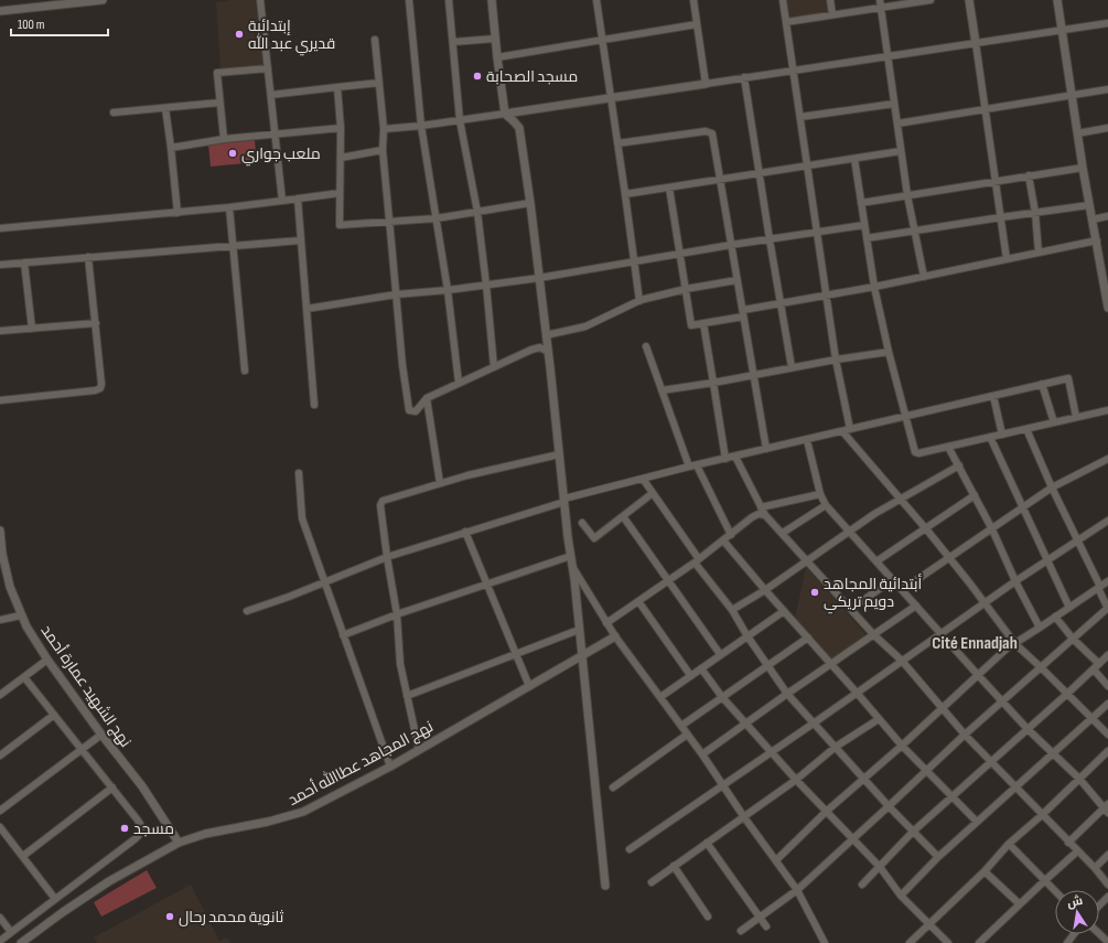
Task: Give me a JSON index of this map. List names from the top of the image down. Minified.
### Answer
{"streets":{"street":["نهج الشهيد عمارة أحمد","نهج المجاهد عطاالله أحمد"]},"crossings":[["نهج الشهيد عمارة أحمد","نهج المجاهد عطاالله أحمد"]],"districts":["Cité Ennadjah"],"places":["إبتدائية قديري عبد الله","مسجد الصحابة","ملعب جواري","أبتدائية المجاهد دويم تريكي","مسجد","ثانوية محمد رحال"],"scale_bar":"100 m","north":"top"}
